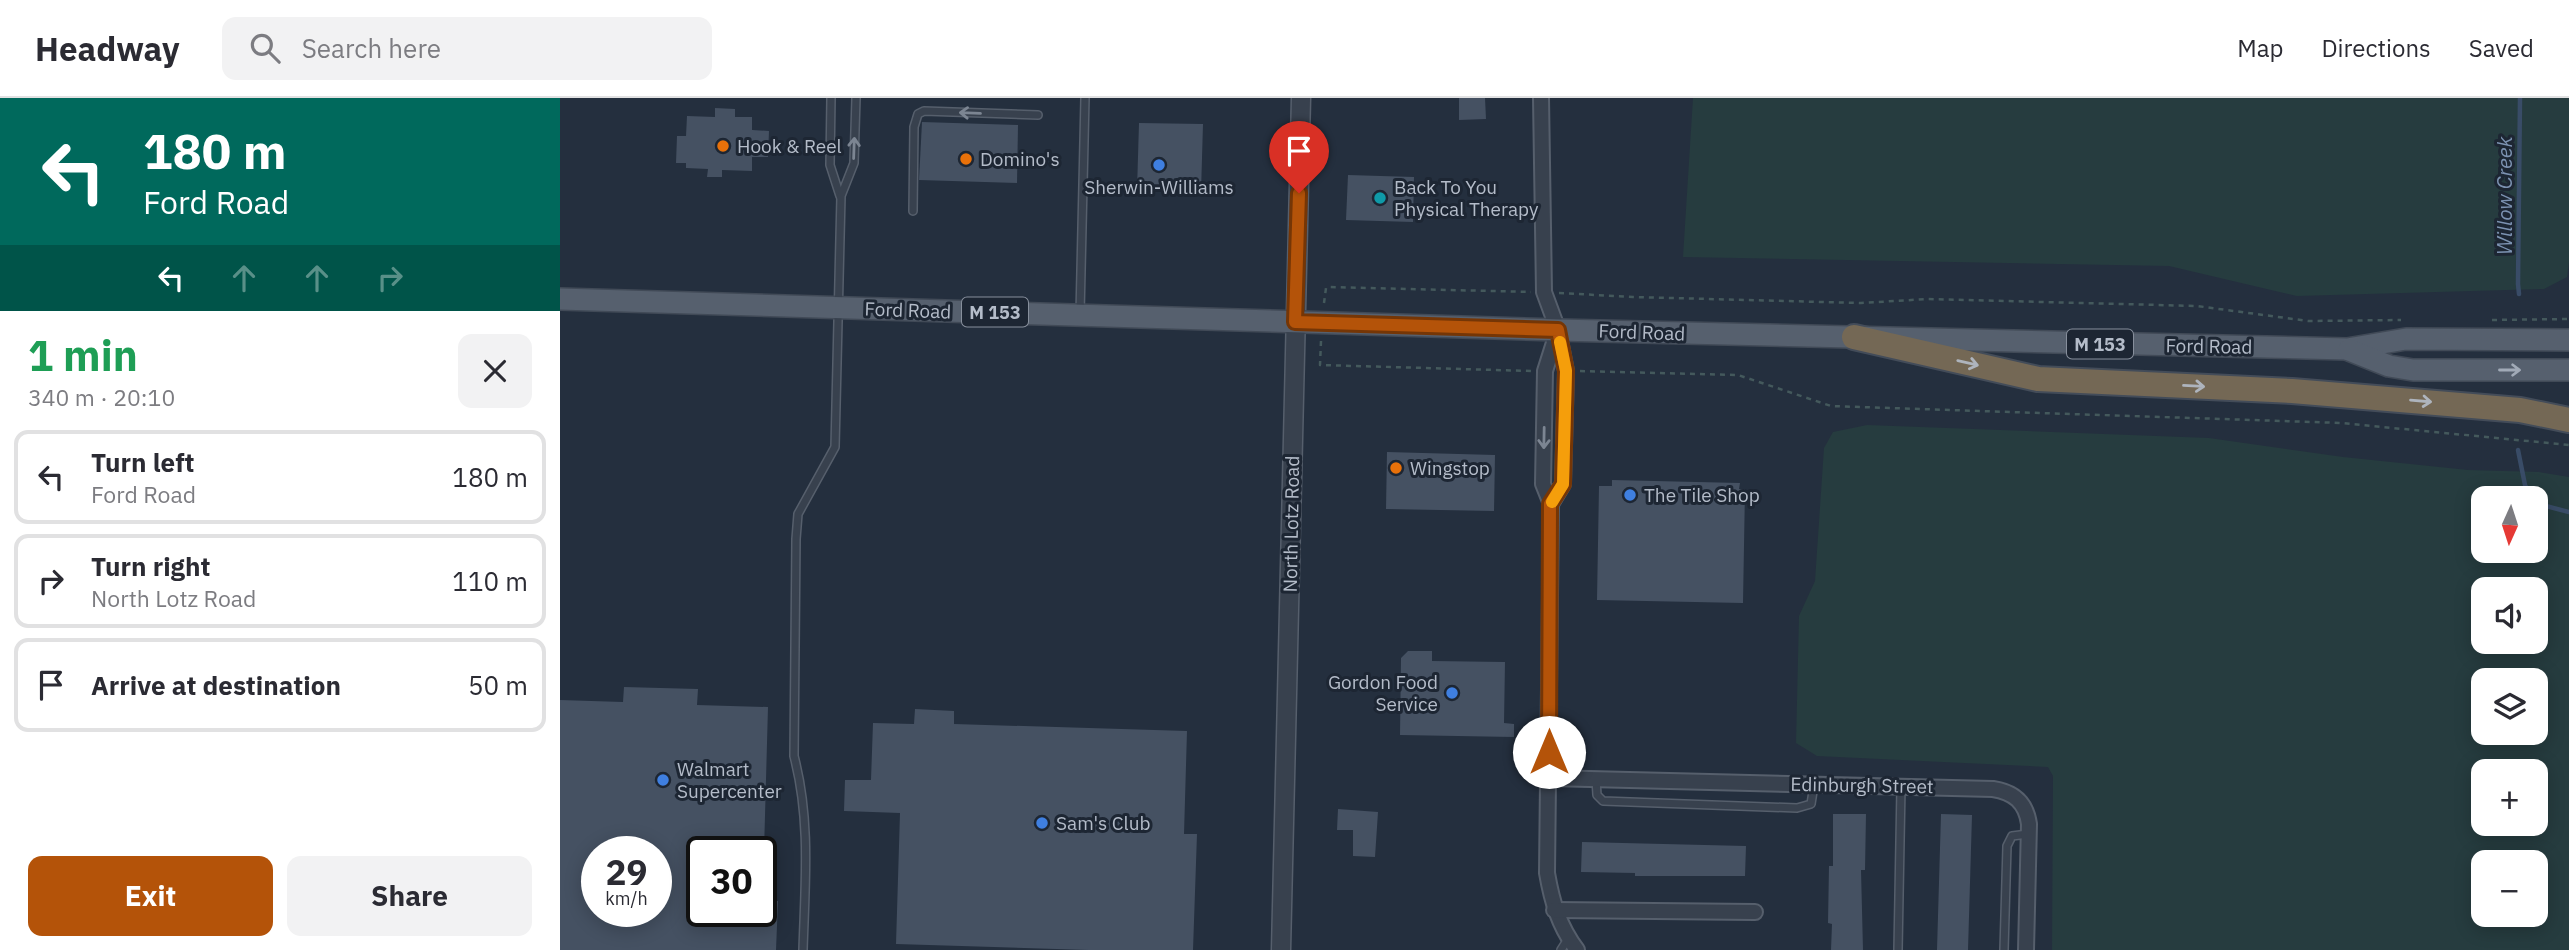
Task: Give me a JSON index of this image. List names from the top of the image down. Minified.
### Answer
{"streets":{"main road":["Ford Road","M 153"],"street":["North Lotz Road","Edinburgh Street"]},"crossings":[["Ford Road","North Lotz Road"]],"water":["Willow Creek"],"places":["Hook & Reel","Domino's","Sherwin-Williams","Back To You Physical Therapy","Wingstop","The Tile Shop","Gordon Food Service","Walmart Supercenter","Sam's Club"],"north":"bottom","page":{"header":"Headway","search":"Search here","nav":["Map","Directions","Saved"],"turn":["180 m","Ford Road"],"heading":["1 min","340 m · 20:10"],"list":[{"name":"Turn left","note":"Ford Road","value":"180 m"},{"name":"Turn right","note":"North Lotz Road","value":"110 m"},{"name":"Arrive at destination","value":"50 m"}],"map_buttons":["+","−"],"speed":"29 km/h","limit":"30","buttons":["Exit","Share"]}}
